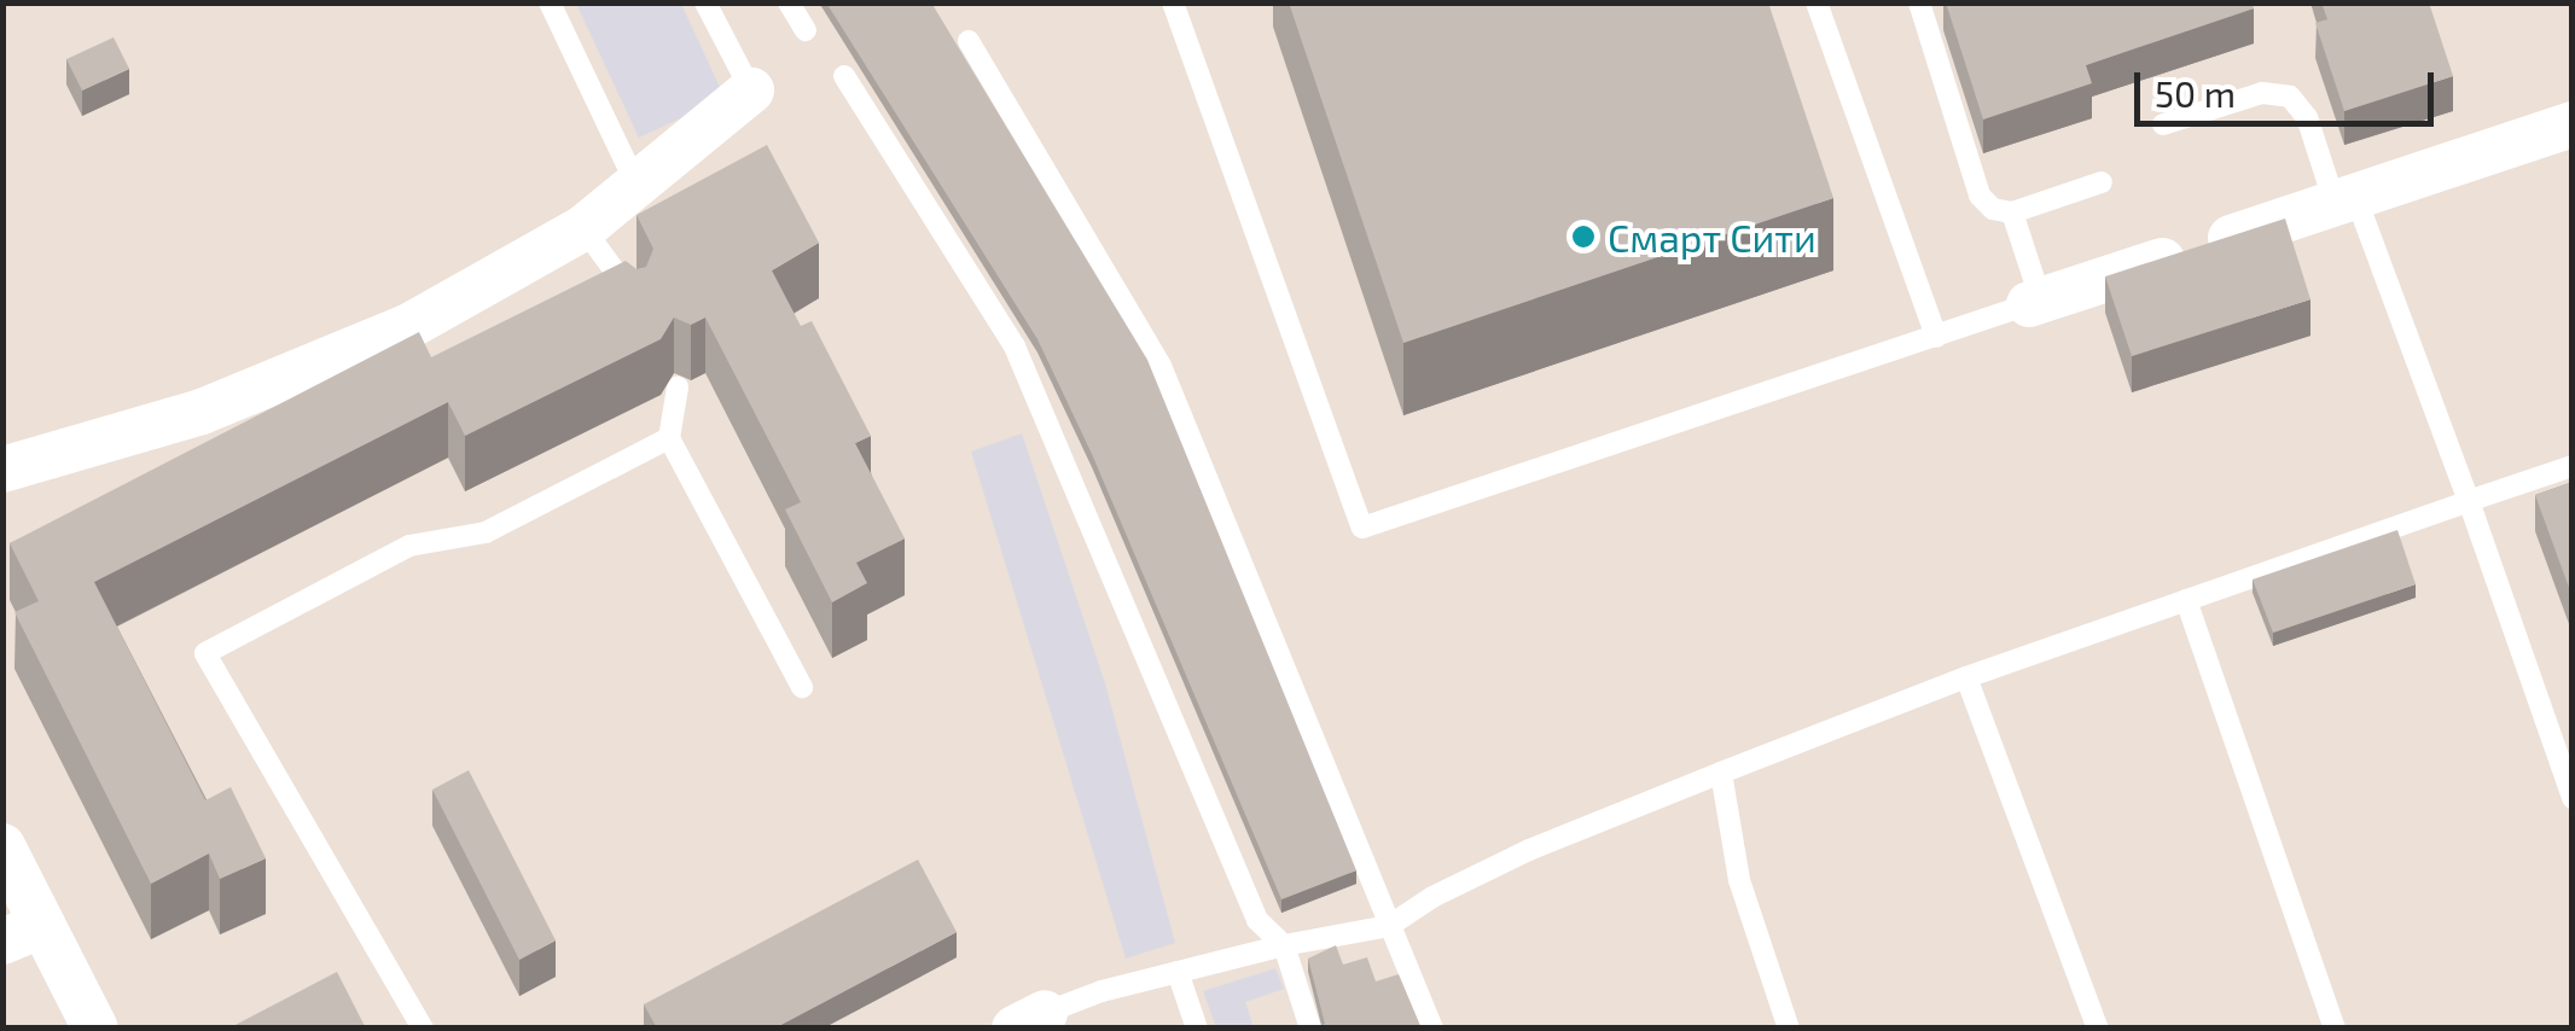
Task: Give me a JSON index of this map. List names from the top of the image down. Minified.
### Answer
{"places":["Смарт Сити"],"scale_bar":"50 m"}
